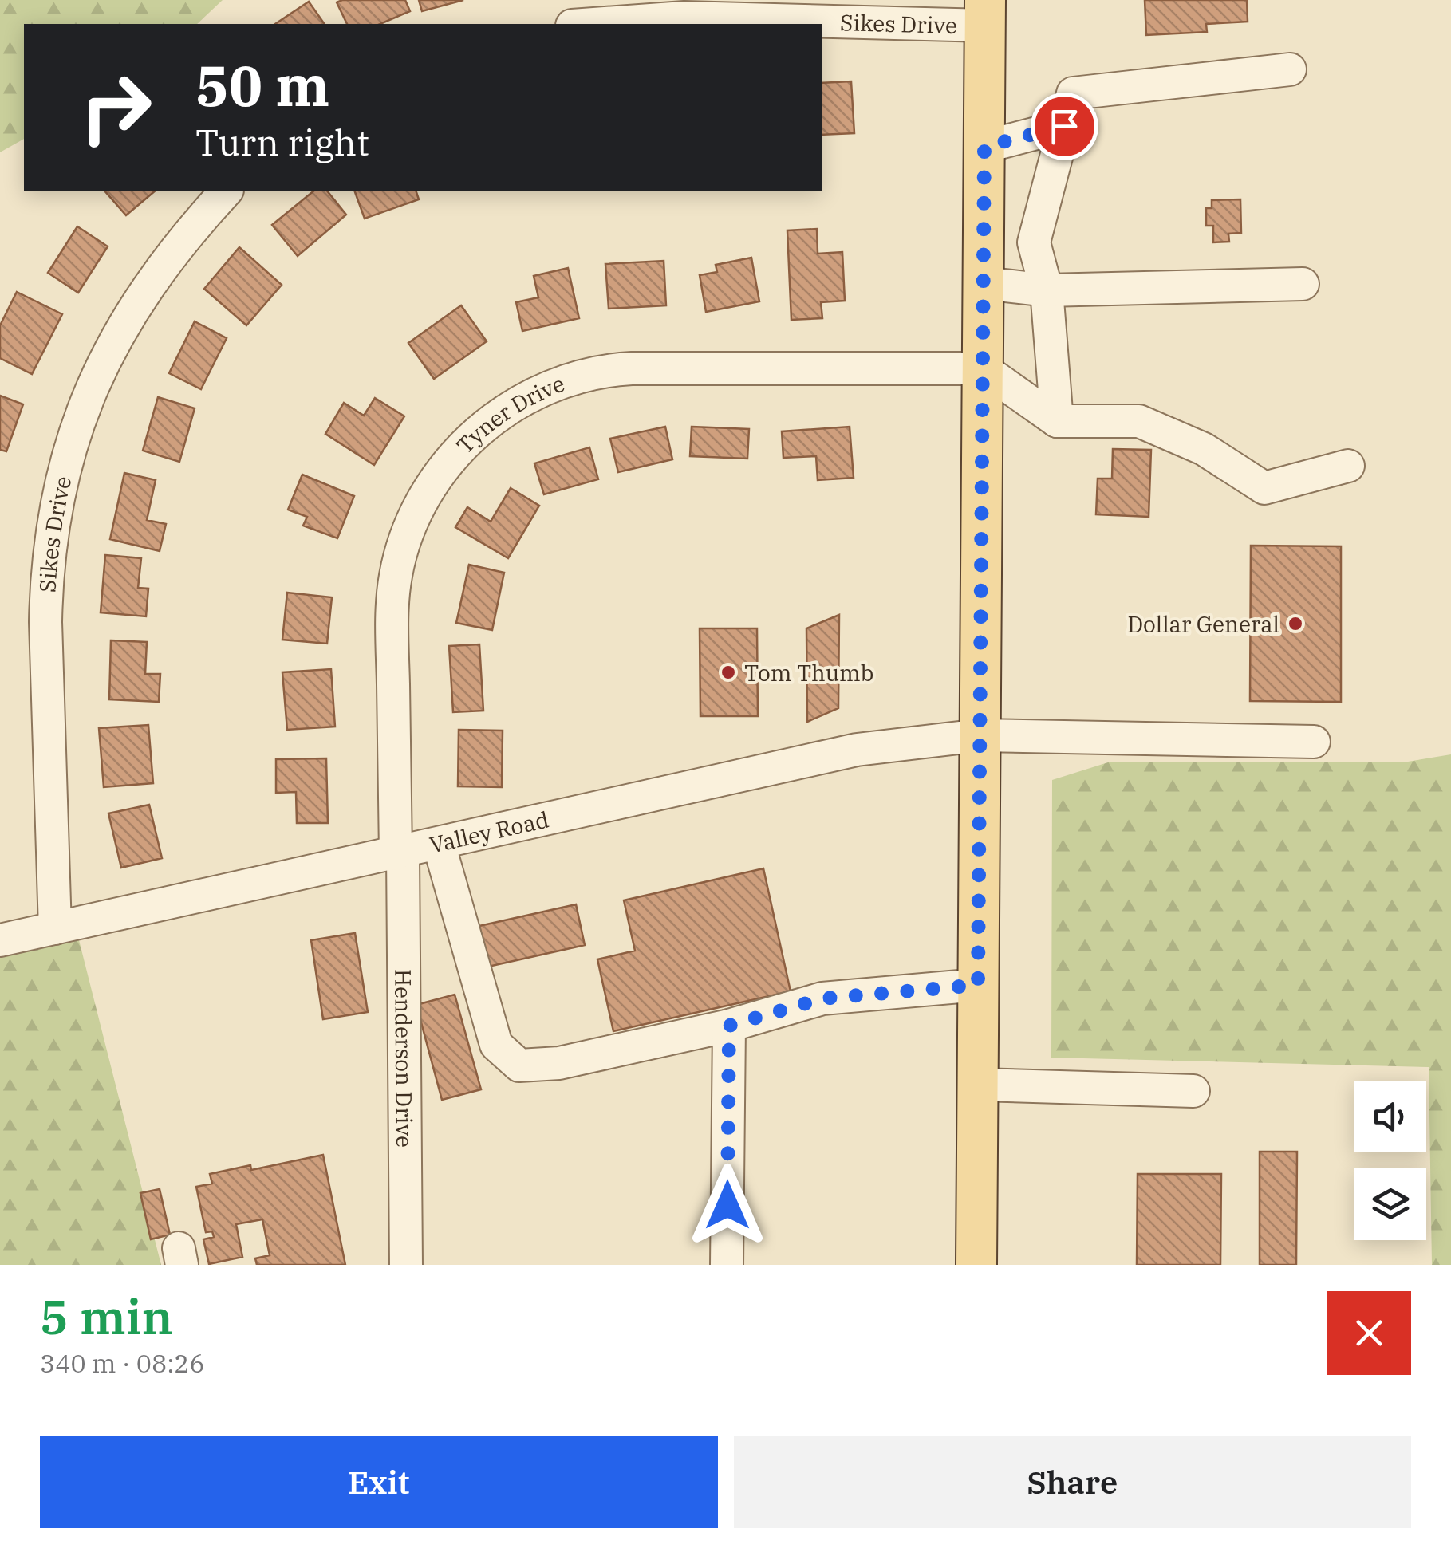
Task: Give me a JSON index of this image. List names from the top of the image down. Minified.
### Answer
{"streets":{"street":["Sikes Drive","Tyner Drive","Valley Road","Henderson Drive"]},"crossings":[["Sikes Drive","Valley Road"],["Tyner Drive","Valley Road"],["Tyner Drive","Henderson Drive"],["Valley Road","Henderson Drive"]],"places":["Dollar General","Tom Thumb"],"page":{"turn":["50 m","Turn right"],"heading":["5 min","340 m · 08:26"],"buttons":["Exit","Share"]}}
